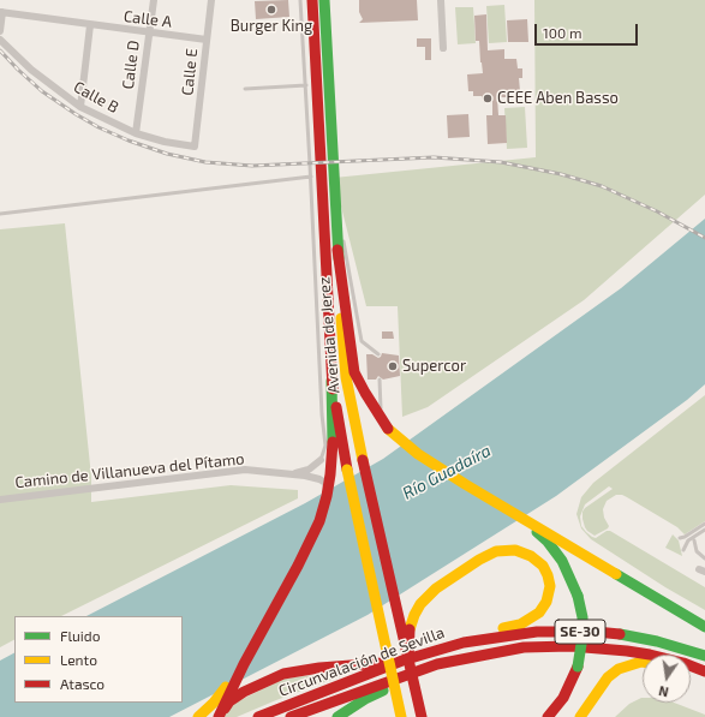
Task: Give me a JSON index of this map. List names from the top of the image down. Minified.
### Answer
{"streets":{"main road":["Avenida de Jerez","SE-30","Circunvalación de Sevilla"],"street":["Calle A","Calle D","Calle E","Calle B","Camino de Villanueva del Pítamo"]},"crossings":[["Calle A","Calle D"],["Calle A","Calle E"],["Calle D","Calle B"],["Calle E","Calle B"],["Avenida de Jerez","Circunvalación de Sevilla"]],"water":["Río Guadaíra"],"places":["Burger King","CEEE Aben Basso","Supercor"],"legend":["Fluido","Lento","Atasco"],"scale_bar":"100 m","north":"bottom"}
